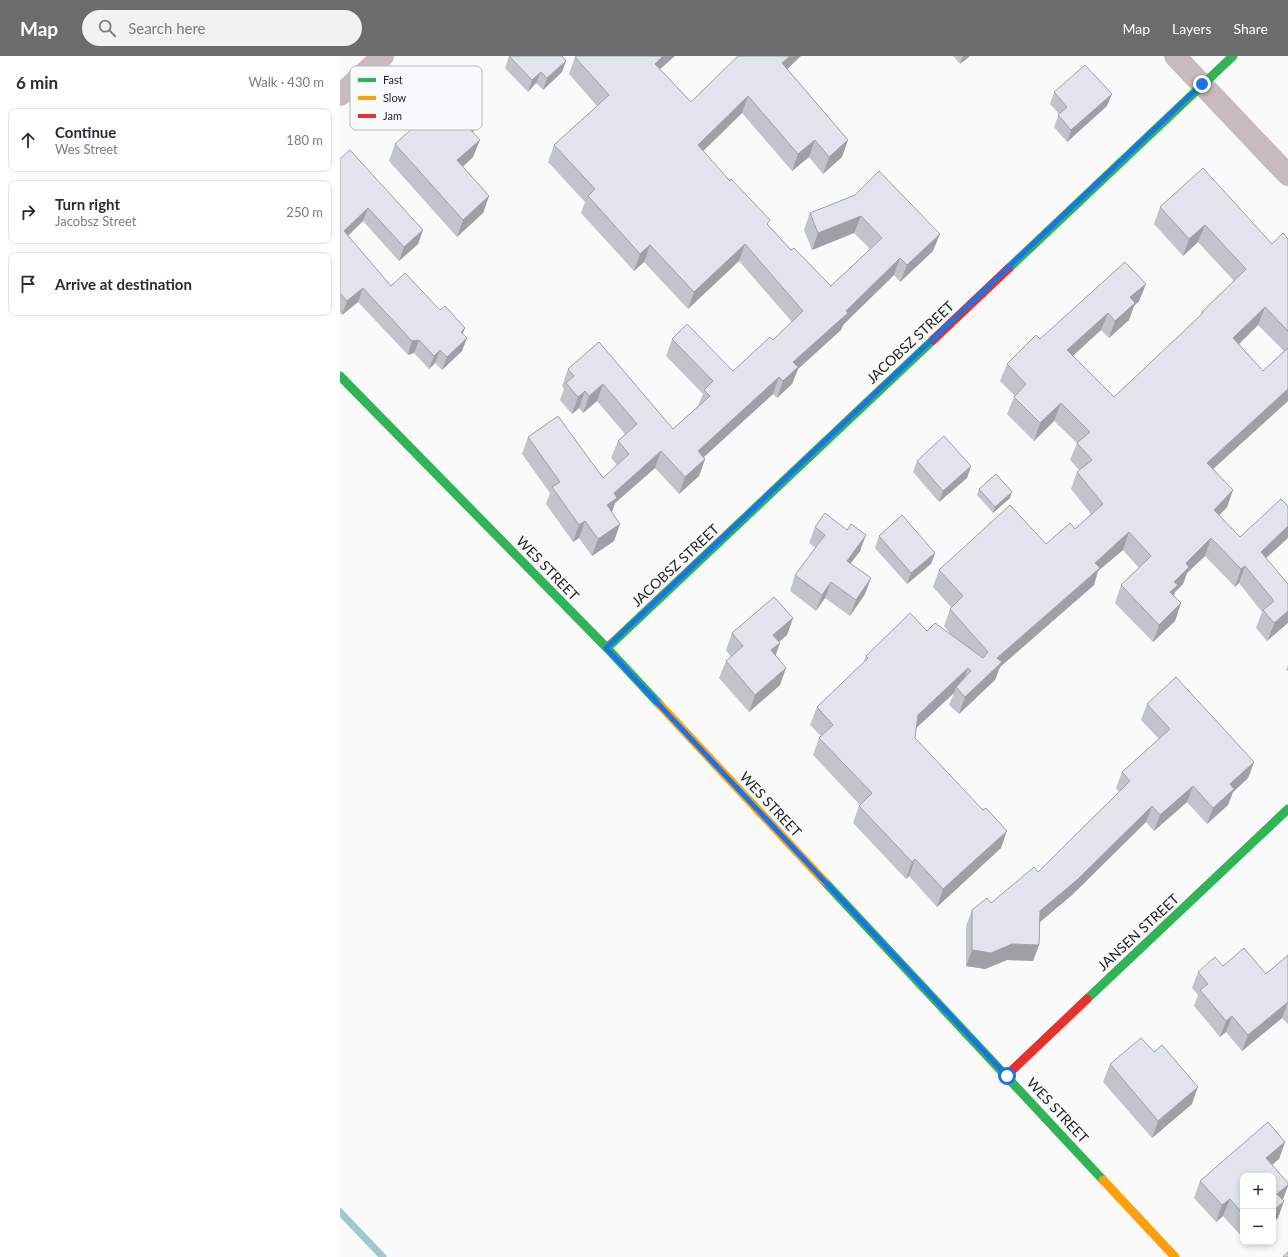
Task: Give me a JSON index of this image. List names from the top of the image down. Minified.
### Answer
{"streets":{"street":["JACOBSZ STREET","WES STREET","JANSEN STREET"]},"crossings":[["JACOBSZ STREET","WES STREET"],["WES STREET","JANSEN STREET"]],"legend":["Fast","Slow","Jam"],"page":{"header":"Map","search":"Search here","nav":["Map","Layers","Share"],"heading":["6 min","Walk · 430 m"],"list":[["Continue","Wes Street","180 m"],["Turn right","Jacobsz Street","250 m"],"Arrive at destination"],"map_buttons":["+","−"]}}
